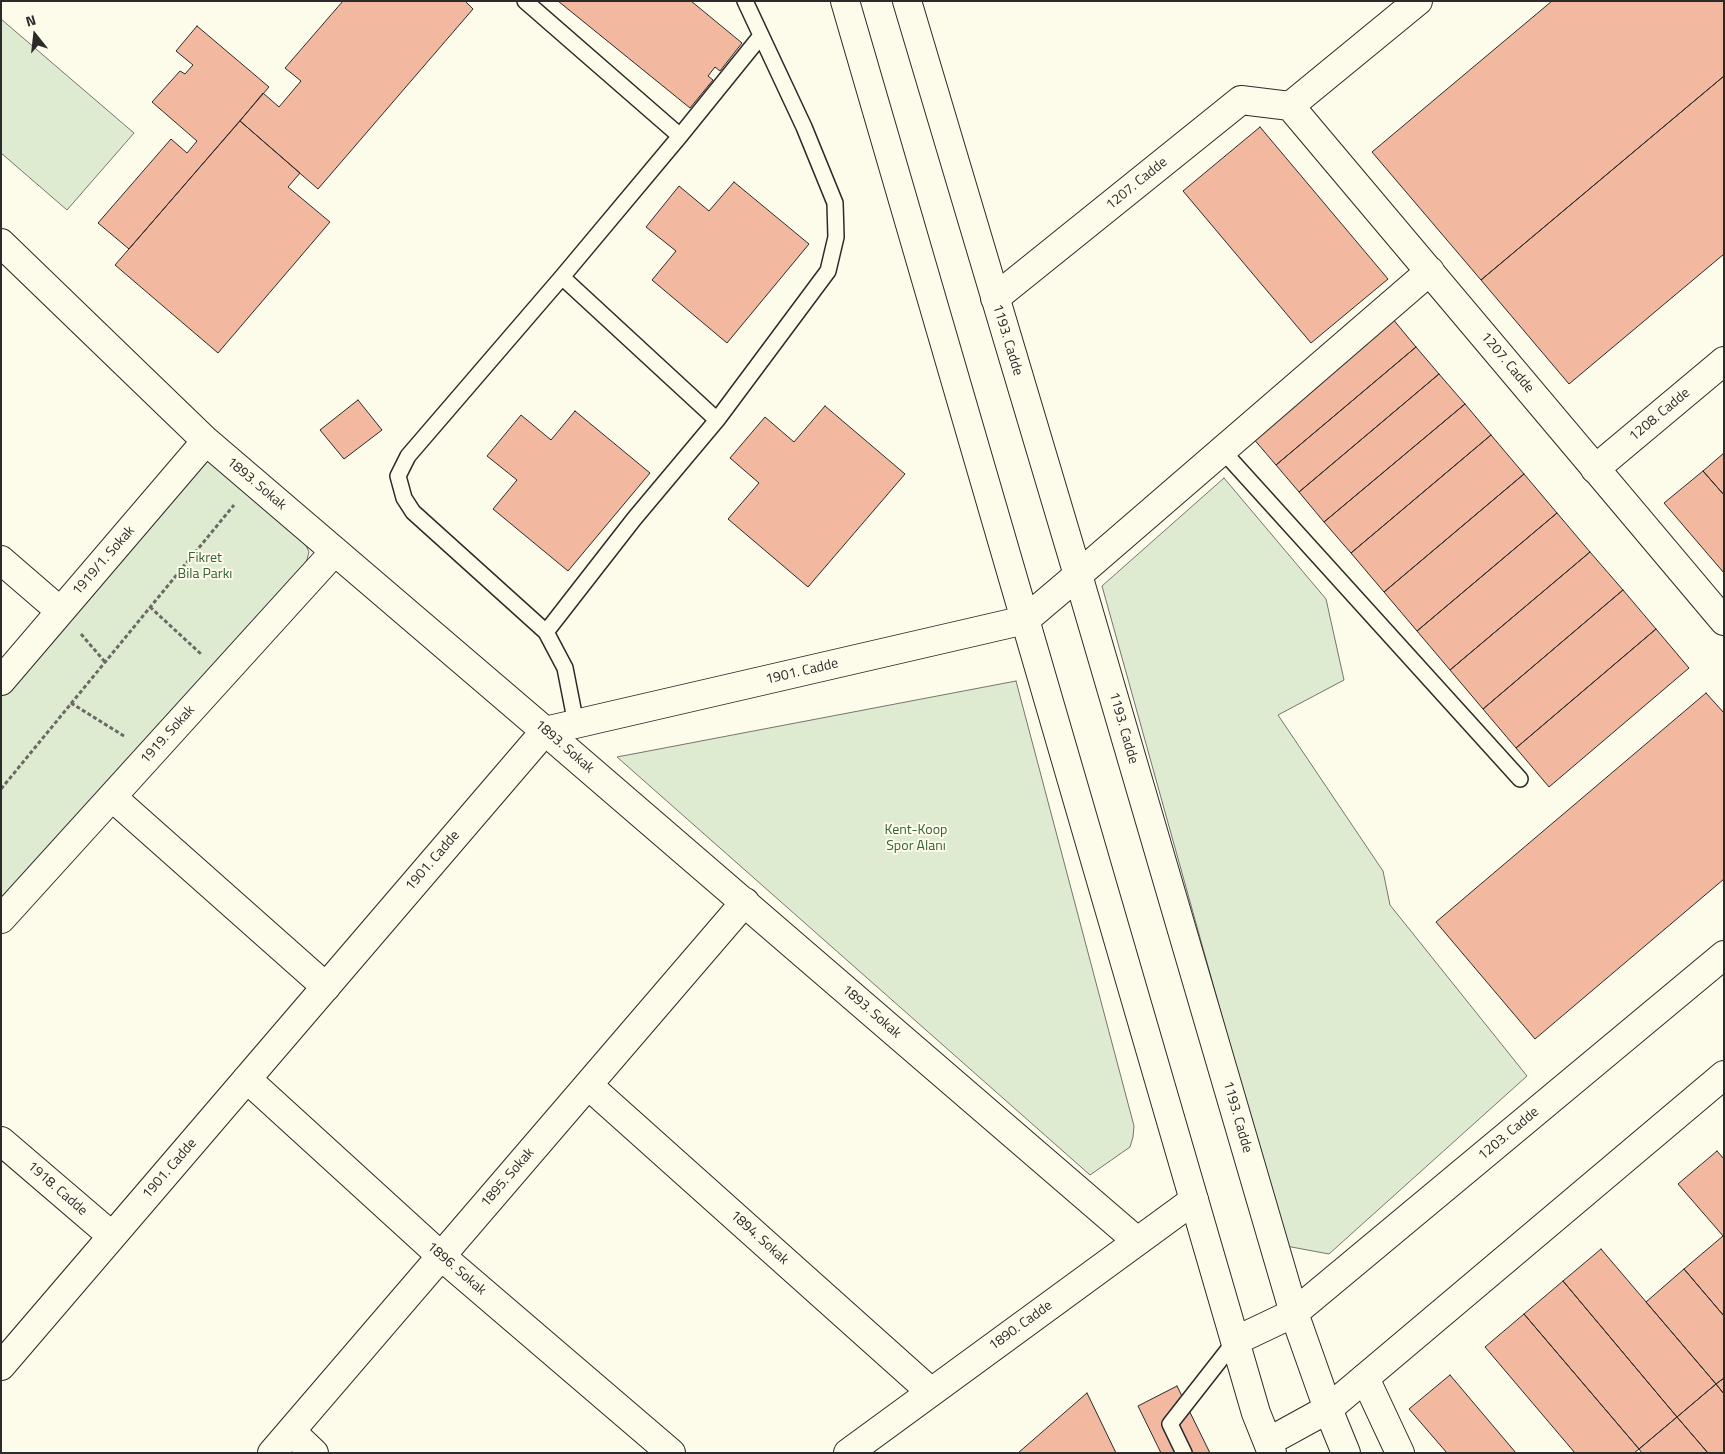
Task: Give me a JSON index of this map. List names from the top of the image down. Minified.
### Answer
{"streets":{"street":["1207. Cadde","1193. Cadde","1208. Cadde","1893. Sokak","1919/1. Sokak","1901. Cadde","1919. Sokak","1203. Cadde","1895. Sokak","1918. Cadde","1894. Sokak","1896. Sokak","1890. Cadde"]},"crossings":[["1207. Cadde","1193. Cadde"],["1207. Cadde","1208. Cadde"],["1193. Cadde","1203. Cadde"],["1893. Sokak","1919/1. Sokak"],["1893. Sokak","1901. Cadde"],["1893. Sokak","1919. Sokak"],["1893. Sokak","1895. Sokak"],["1893. Sokak","1890. Cadde"],["1901. Cadde","1918. Cadde"],["1901. Cadde","1896. Sokak"],["1895. Sokak","1894. Sokak"],["1895. Sokak","1896. Sokak"],["1894. Sokak","1890. Cadde"]],"parks":["Fikret Bila Parkı","Kent-Koop Spor Alanı"],"north":"top"}
